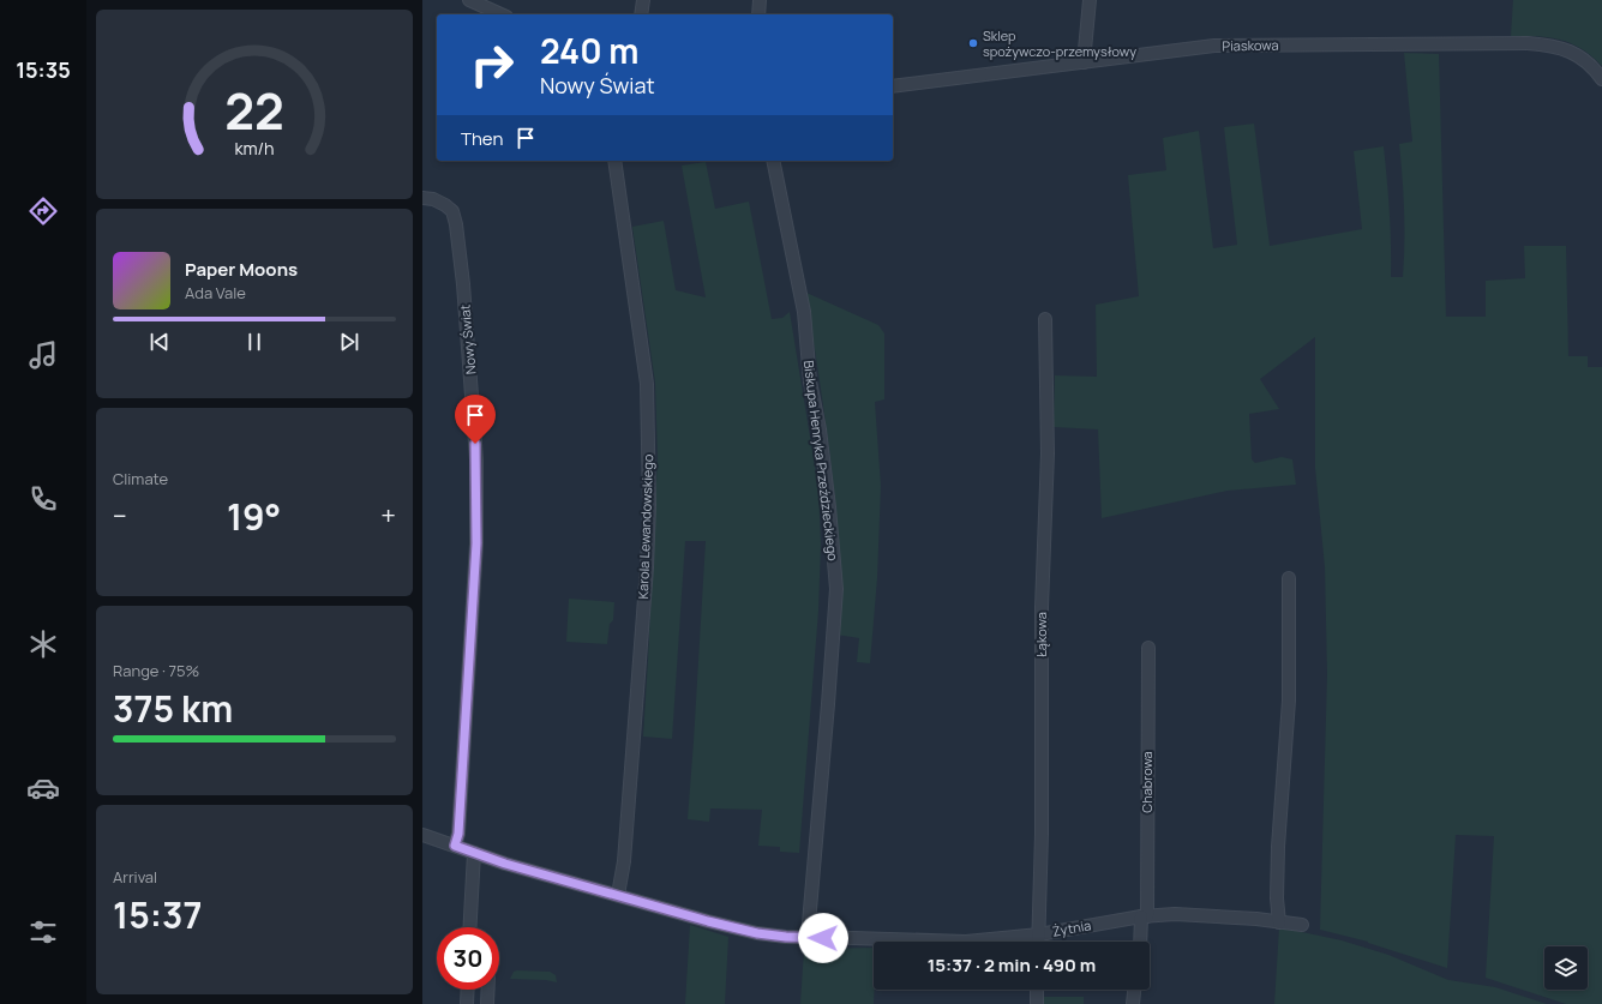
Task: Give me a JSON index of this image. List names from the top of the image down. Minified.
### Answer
{"streets":{"street":["Piaskowa","Nowy Świat","Biskupa Henryka Przeździeckiego","Karola Lewandowskiego","Łąkowa","Chabrowa","Żytnia"]},"crossings":[["Nowy Świat","Żytnia"],["Biskupa Henryka Przeździeckiego","Żytnia"],["Karola Lewandowskiego","Żytnia"],["Łąkowa","Żytnia"],["Chabrowa","Żytnia"]],"places":["Sklep spożywczo-przemysłowy"],"page":{"tabs":"15:35","turn":["240 m","Nowy Świat"],"then":"Then","song":["Paper Moons","Ada Vale"],"tile":["Climate",["Range · 75%","375 km"],["Arrival","15:37"]],"heat":["−","19°","+"],"limit":"30","trip":"15:37 · 2 min · 490 m","gauge":["22","km/h"]}}
